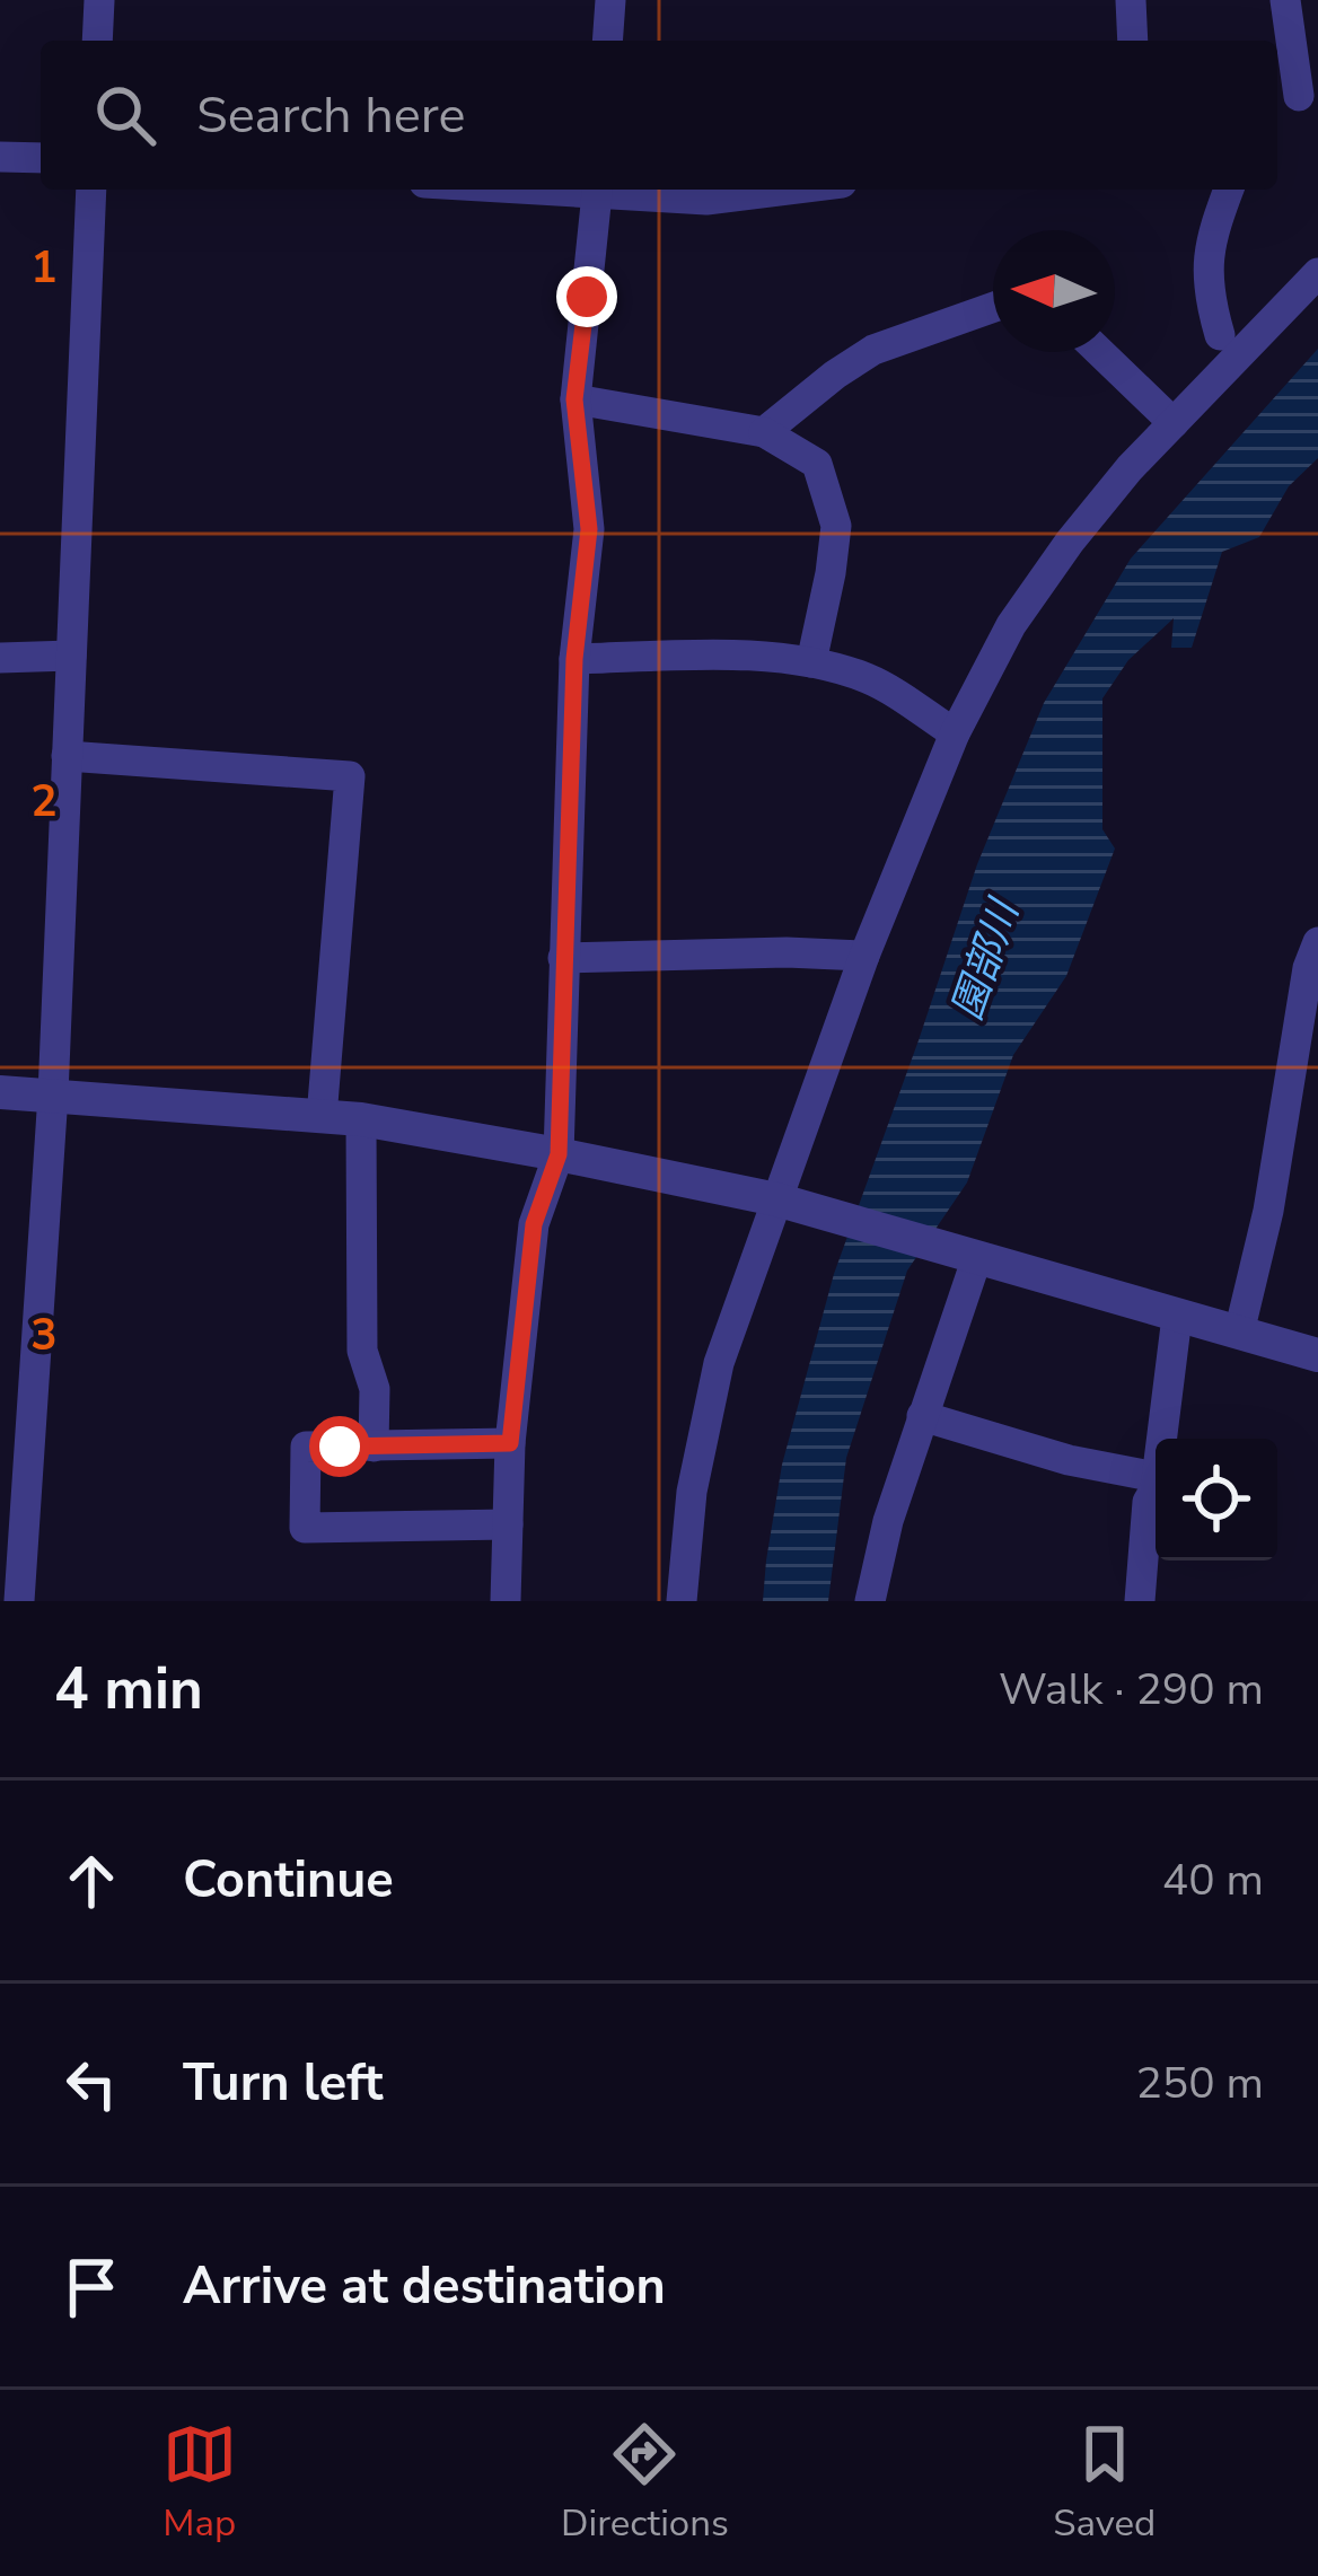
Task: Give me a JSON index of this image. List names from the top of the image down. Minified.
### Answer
{"water":["園部川"],"north":"left","page":{"search":"Search here","heading":["4 min","Walk · 290 m"],"list":[["Continue","40 m"],["Turn left","250 m"],"Arrive at destination"],"nav":["Map","Directions","Saved"]},"grid":{"rows":["1","2","3"]}}
